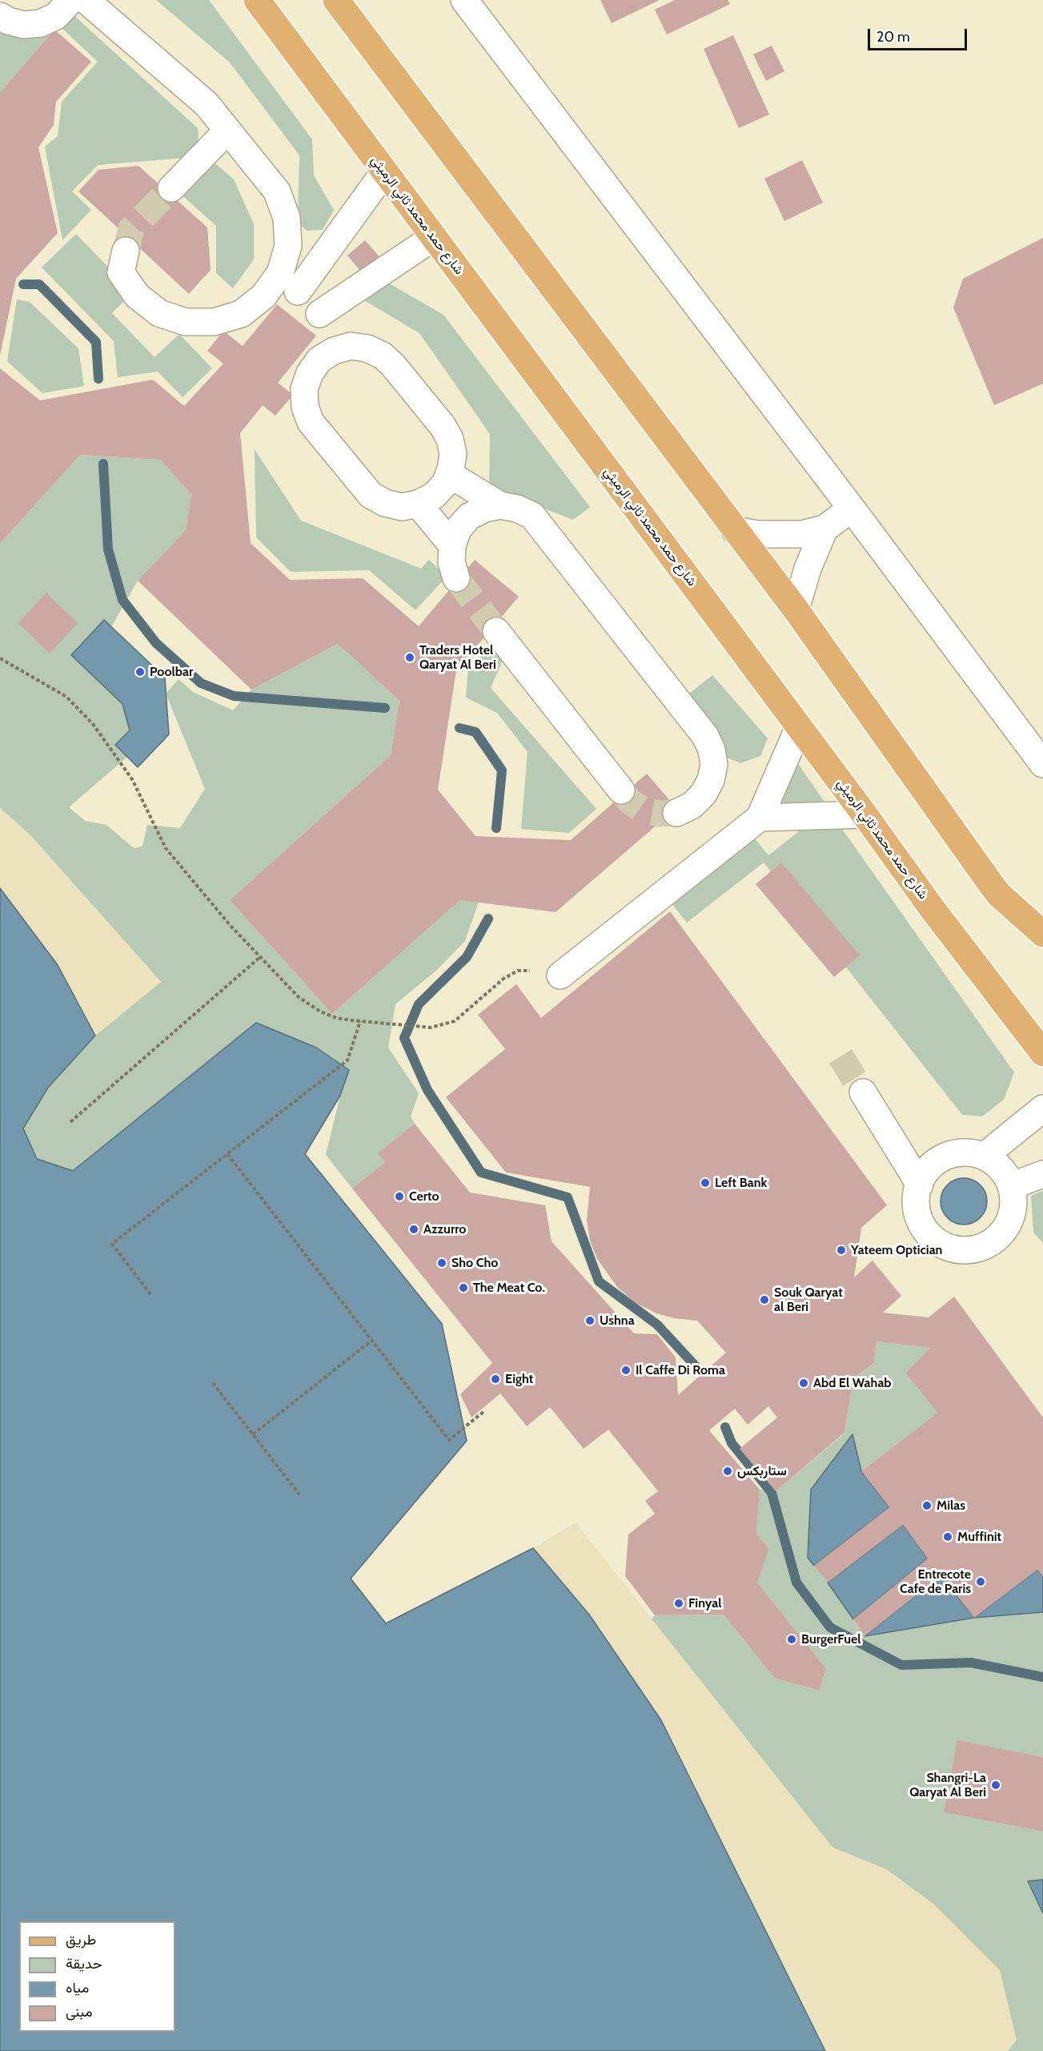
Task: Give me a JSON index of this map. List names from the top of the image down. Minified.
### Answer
{"streets":{"main road":["شارع حمد محمد ثاني الرميثي"]},"places":["Traders Hotel Qaryat Al Beri","Poolbar","Left Bank","Certo","Azzurro","Yateem Optician","Sho Cho","The Meat Co.","Souk Qaryat al Beri","Ushna","Il Caffe Di Roma","Eight","Abd El Wahab","ستاربكس","Milas","Muffinit","Entrecote Cafe de Paris","Finyal","BurgerFuel","Shangri-La Qaryat Al Beri"],"legend":["طريق","حديقة","مياه","مبنى"],"scale_bar":"20 m"}
